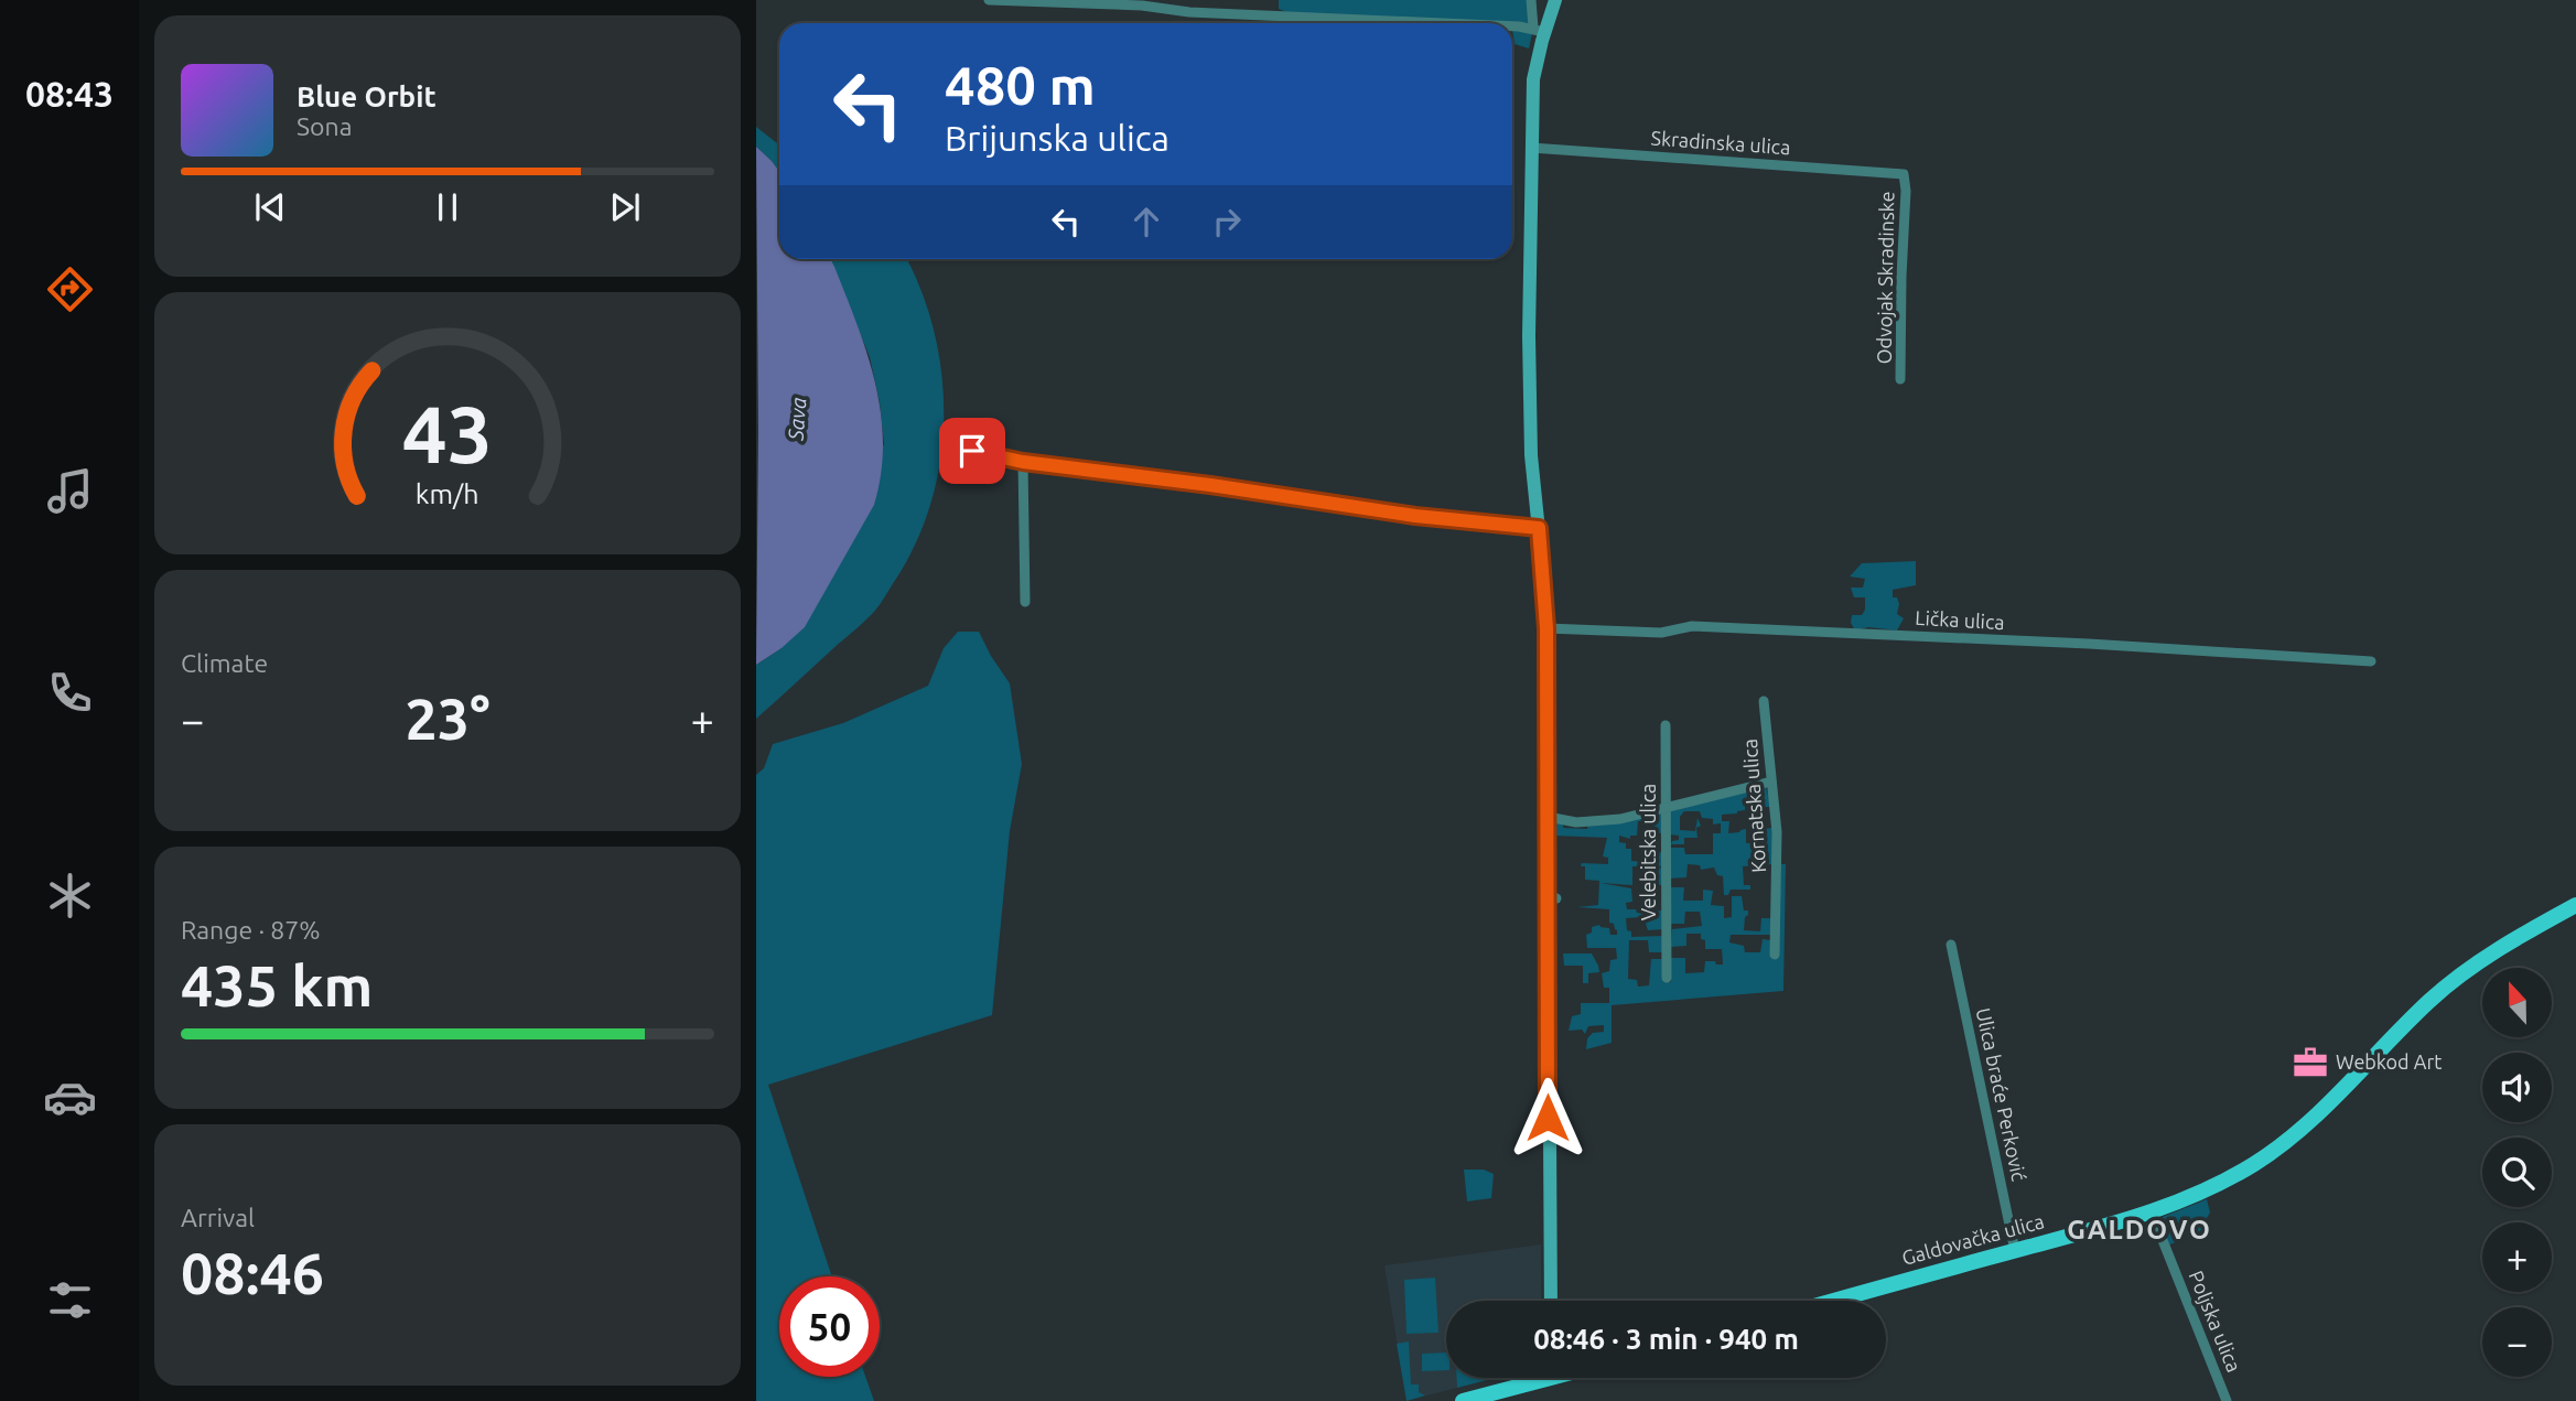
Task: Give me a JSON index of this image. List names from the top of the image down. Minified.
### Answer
{"streets":{"main road":["Galdovačka ulica"],"street":["Skradinska ulica","Odvojak Skradinske","Lička ulica","Kornatska ulica","Velebitska ulica","Ulica braće Perković","Poljska ulica"]},"crossings":[["Skradinska ulica","Odvojak Skradinske"],["Ulica braće Perković","Galdovačka ulica"],["Galdovačka ulica","Poljska ulica"]],"districts":["GALDOVO"],"water":["Sava"],"places":{"office":["Webkod Art"]},"north":"top","page":{"tabs":"08:43","turn":["480 m","Brijunska ulica"],"song":["Blue Orbit","Sona"],"tile":["Climate",["Range · 87%","435 km"],["Arrival","08:46"]],"heat":["−","23°","+"],"map_buttons":["+","−"],"limit":"50","trip":"08:46 · 3 min · 940 m","gauge":["43","km/h"]}}
